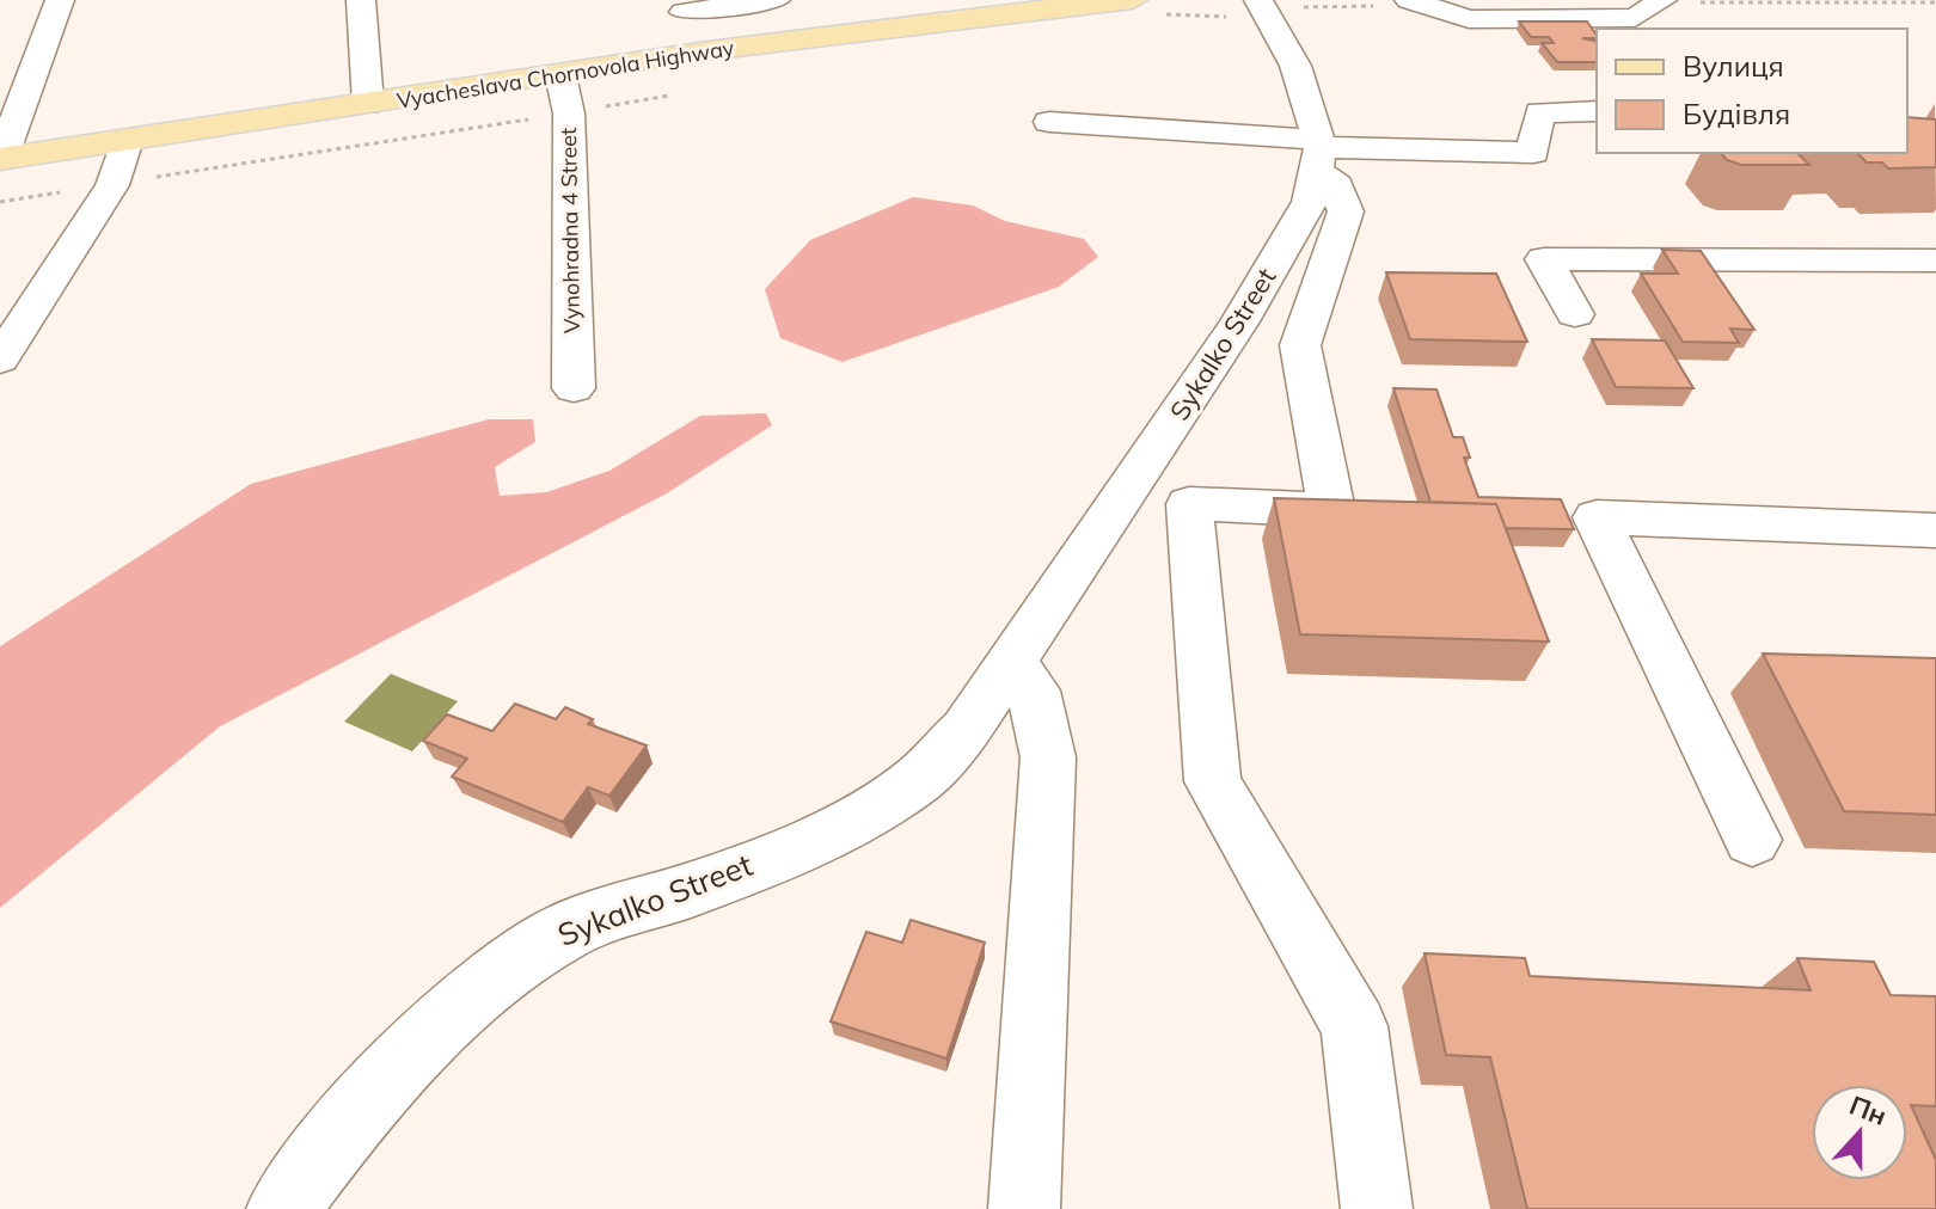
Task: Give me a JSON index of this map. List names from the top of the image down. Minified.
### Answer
{"streets":{"main road":["Vyacheslava Chornovola Highway"],"street":["Vynohradna 4 Street","Sykalko Street"]},"crossings":[["Vyacheslava Chornovola Highway","Vynohradna 4 Street"]],"legend":["Вулиця","Будівля"],"north":"top"}
